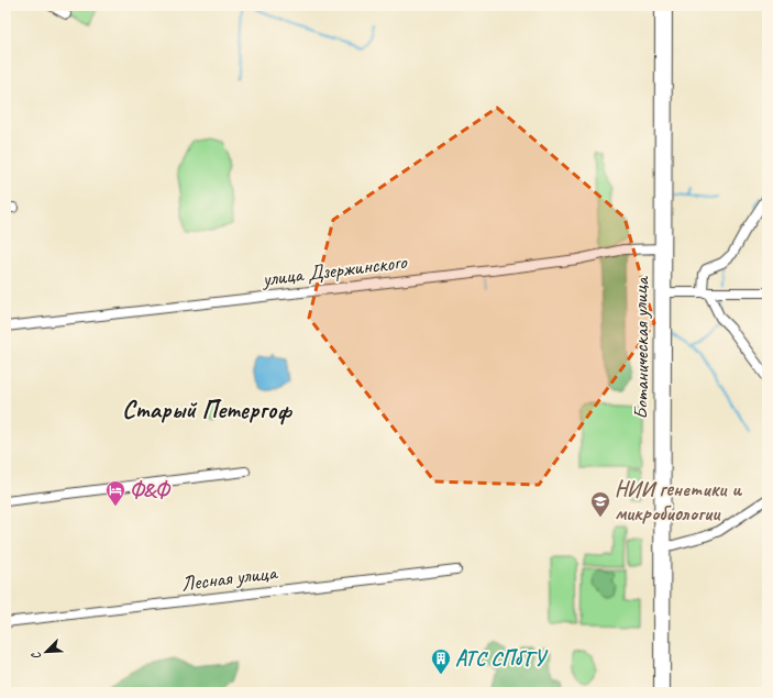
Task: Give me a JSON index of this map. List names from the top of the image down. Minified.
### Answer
{"streets":{"street":["улица Дзержинского","Ботаническая улица","Лесная улица"]},"crossings":[["улица Дзержинского","Ботаническая улица"]],"districts":["Старый Петергоф"],"places":{"hotel":["Ф&Ф"],"school or university":["НИИ генетики и микробиологии"],"building":["АТС СПбГУ"]},"north":"bottom left"}
